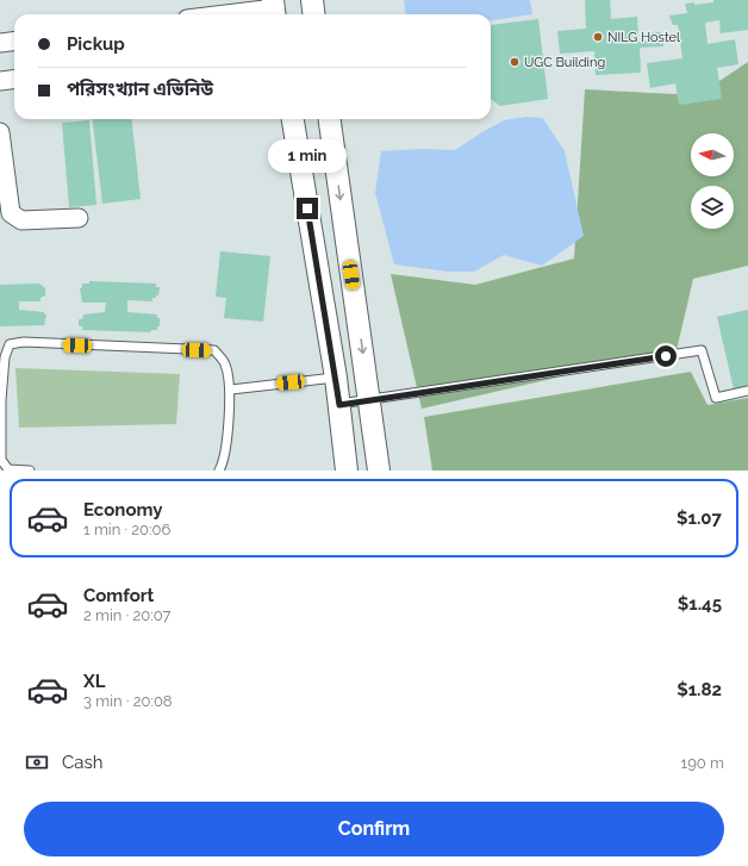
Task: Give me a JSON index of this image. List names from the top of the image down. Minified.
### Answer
{"places":["NILG Hostel","UGC Building"],"north":"left","page":{"banner":["Pickup","পরিসংখ্যান এভিনিউ"],"bubble":"1 min","list":[{"name":"Economy","note":"1 min · 20:06","value":"$1.07"},{"name":"Comfort","note":"2 min · 20:07","value":"$1.45"},{"name":"XL","note":"3 min · 20:08","value":"$1.82"}],"pay":["Cash","190 m"],"buttons":"Confirm"}}
